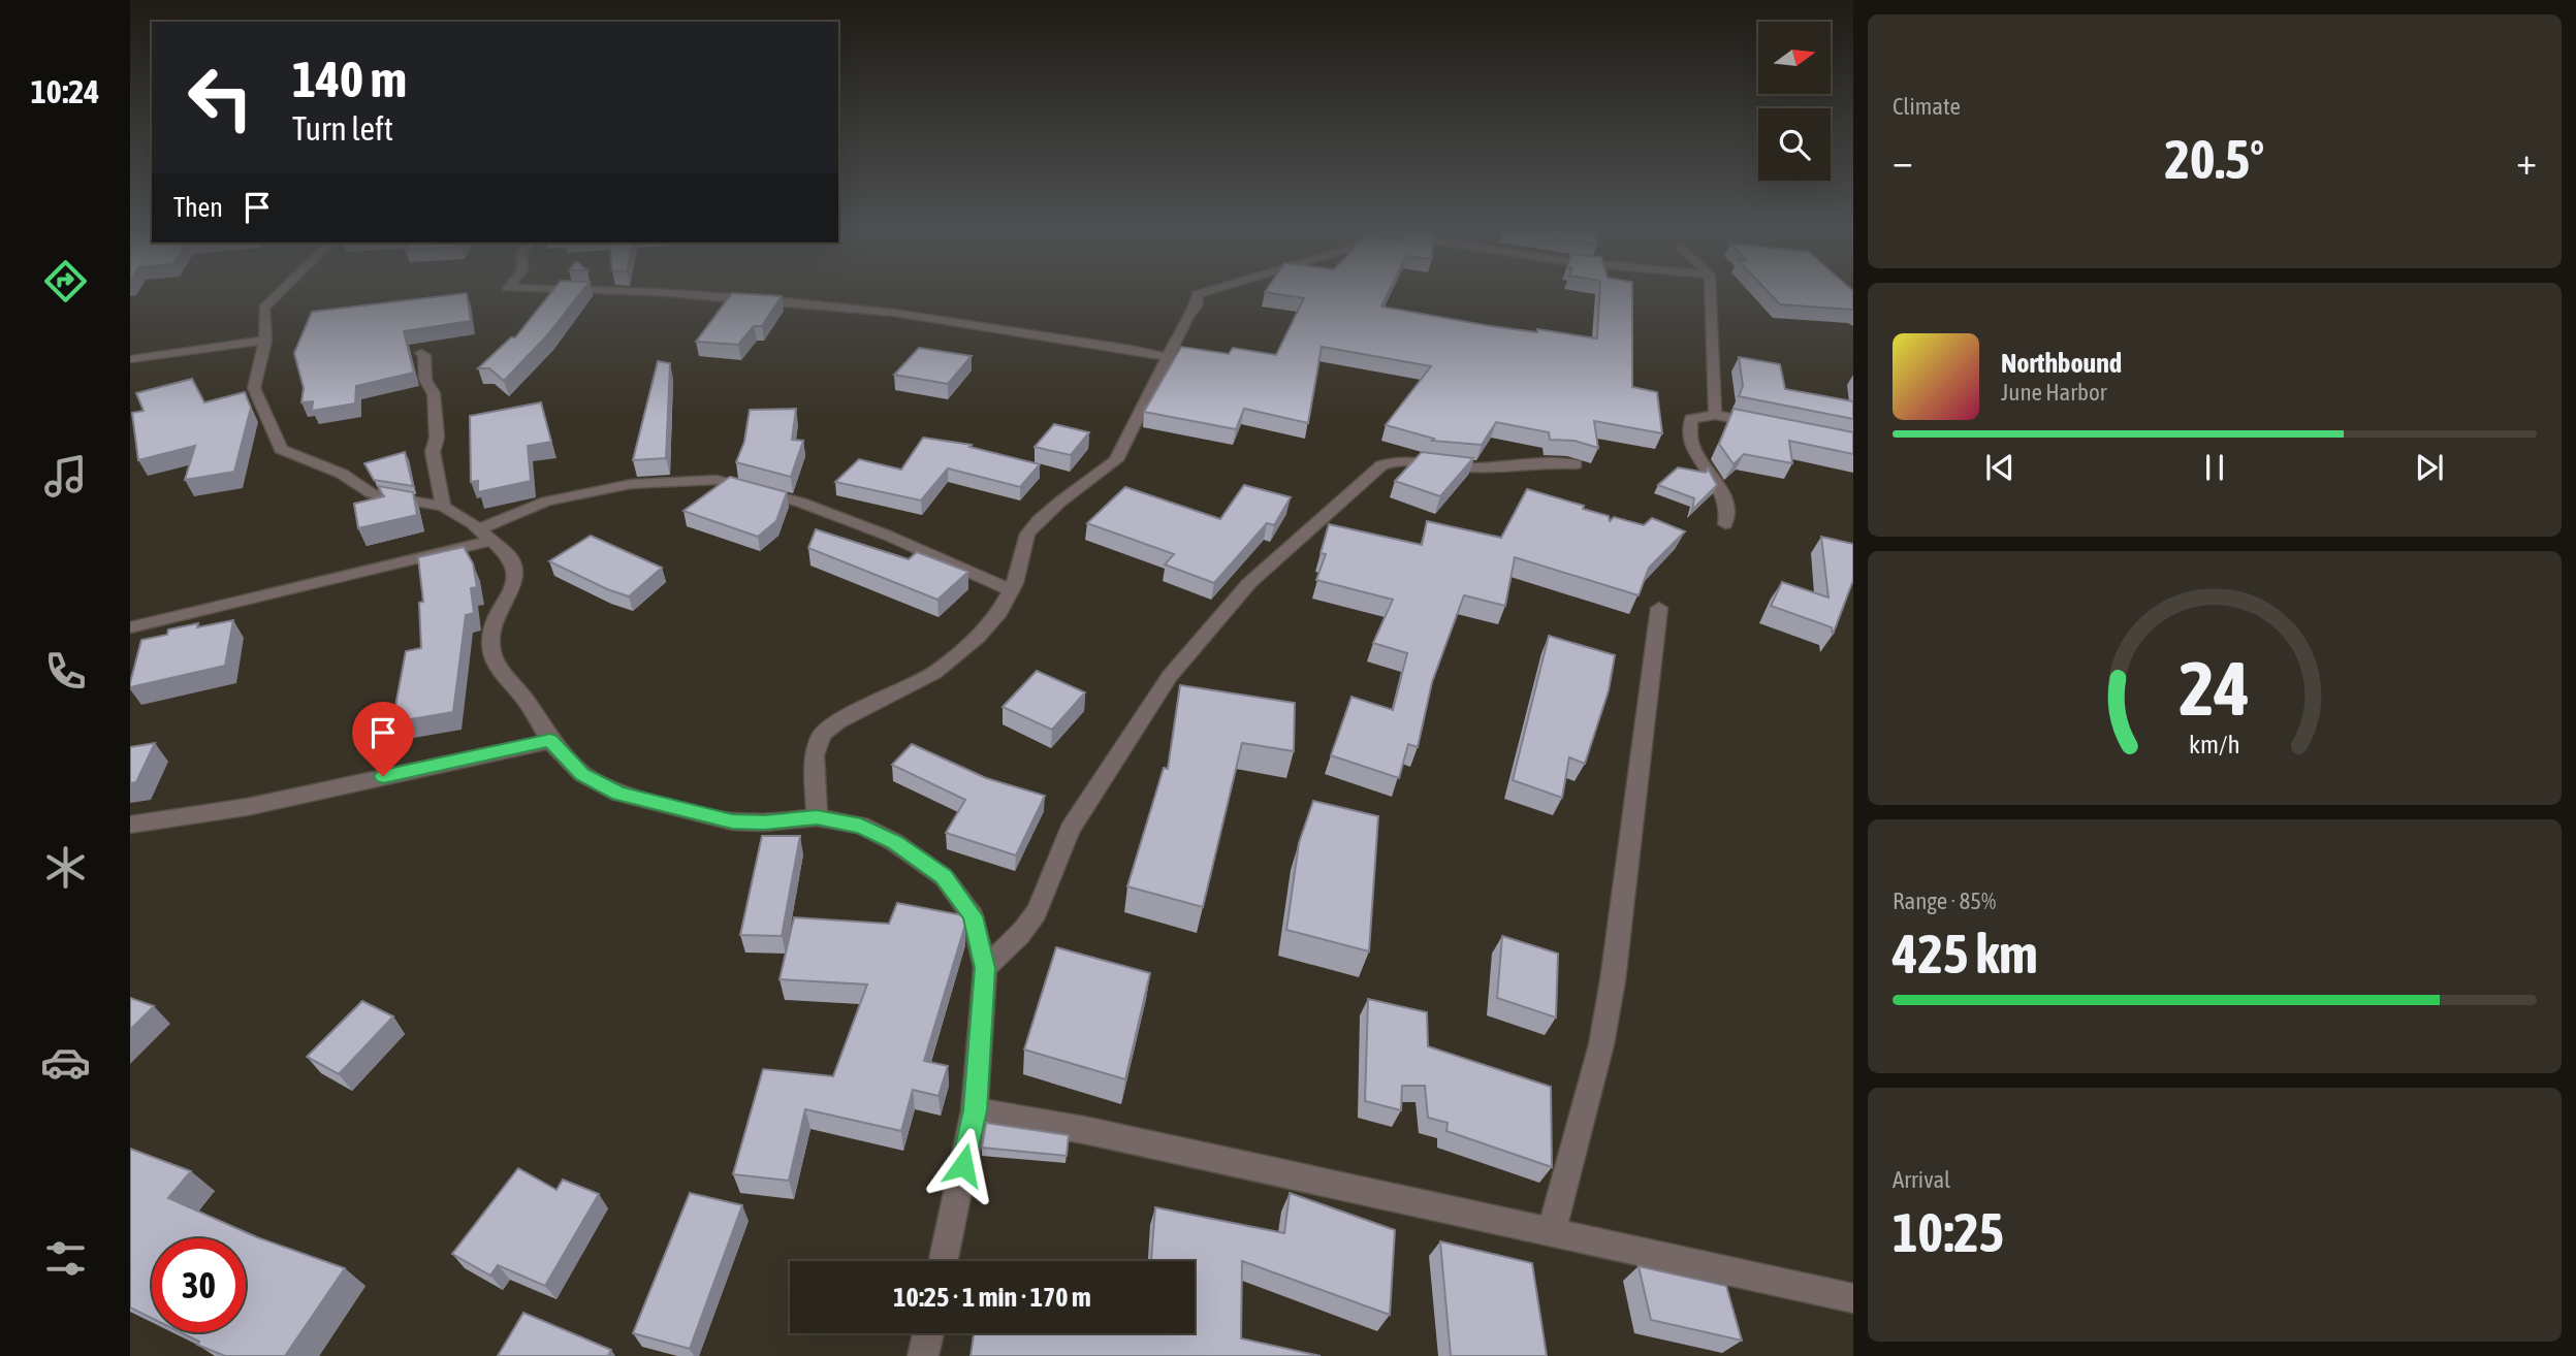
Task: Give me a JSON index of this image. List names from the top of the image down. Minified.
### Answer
{"north":"right","page":{"tabs":"10:24","tile":["Climate",["Range · 85%","425 km"],["Arrival","10:25"]],"turn":["140 m","Turn left"],"heat":["−","20.5°","+"],"then":"Then","song":["Northbound","June Harbor"],"limit":"30","trip":"10:25 · 1 min · 170 m","gauge":["24","km/h"]}}
